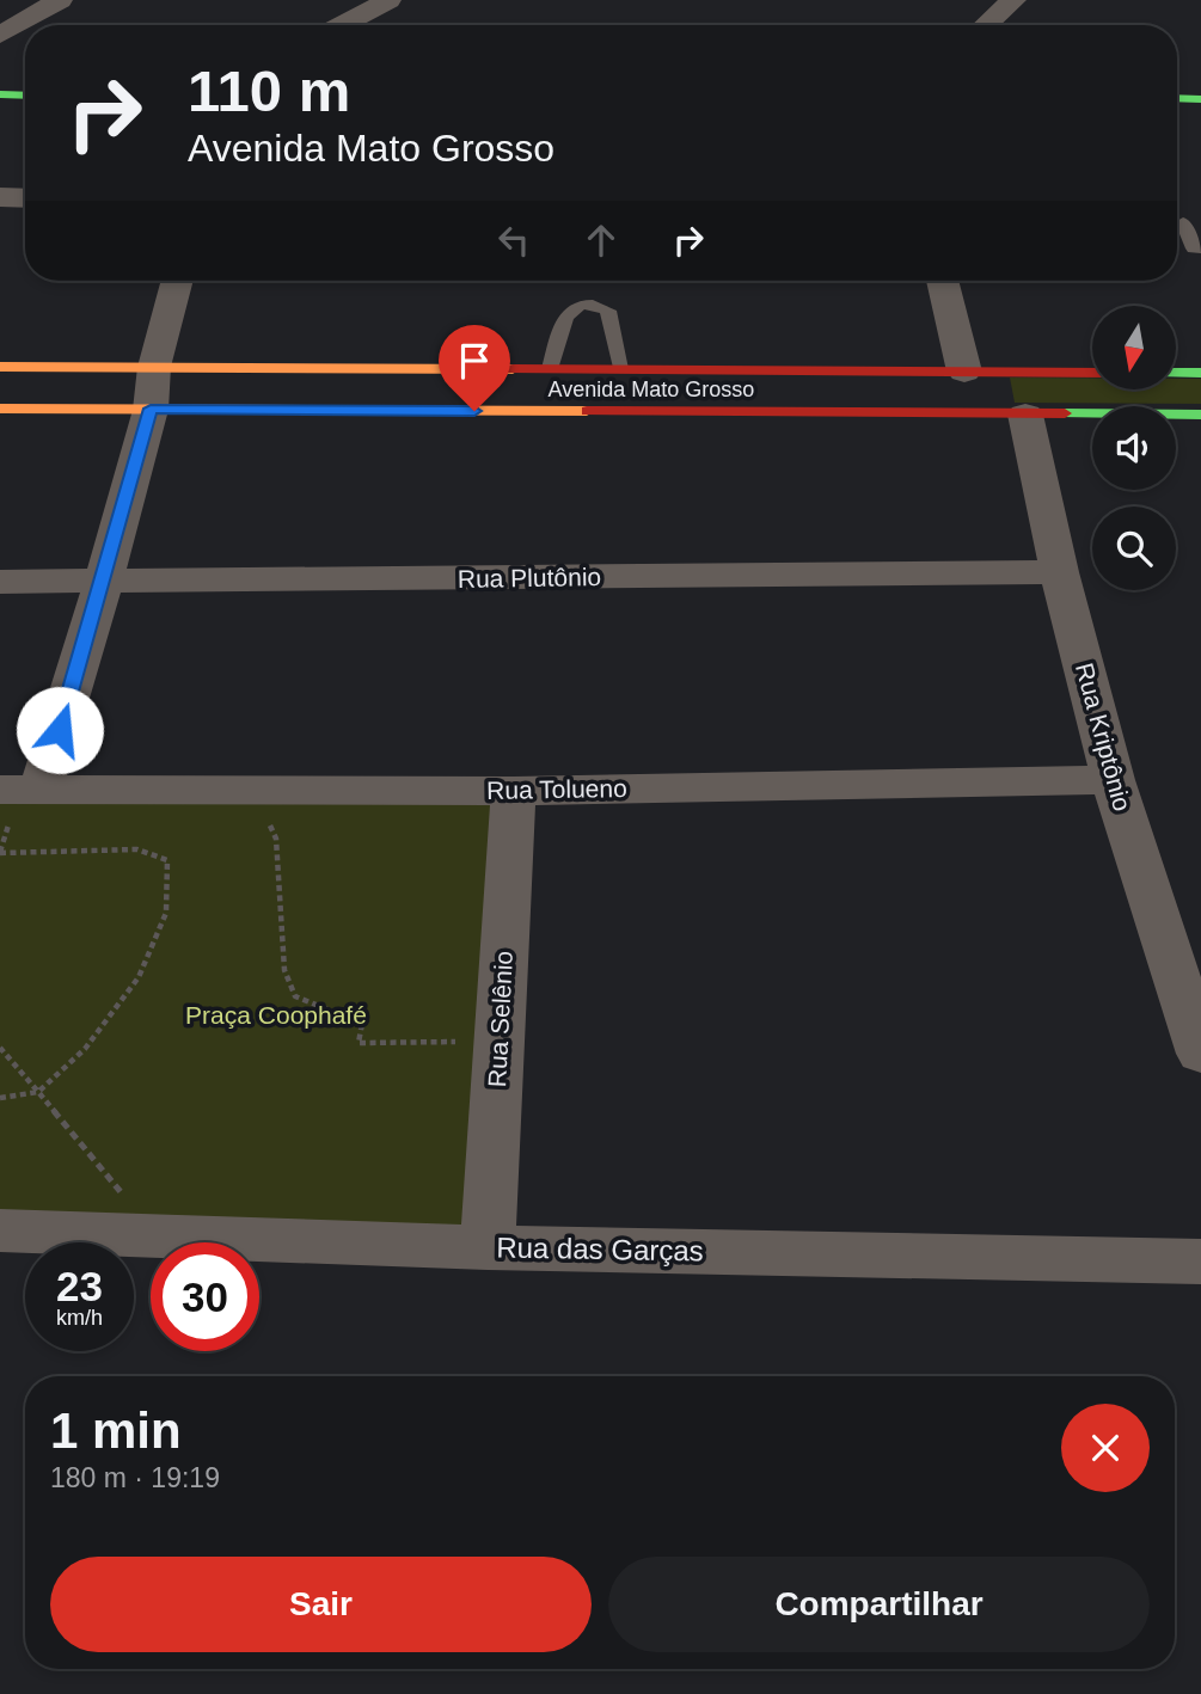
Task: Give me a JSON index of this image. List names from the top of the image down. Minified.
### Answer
{"streets":{"main road":["Avenida Mato Grosso"],"street":["Rua Plutônio","Rua Kriptônio","Rua Tolueno","Rua Selênio","Rua das Garças"]},"crossings":[["Avenida Mato Grosso","Rua Kriptônio"],["Rua Plutônio","Rua Kriptônio"],["Rua Kriptônio","Rua Tolueno"],["Rua Tolueno","Rua Selênio"],["Rua Selênio","Rua das Garças"]],"parks":["Praça Coophafé"],"north":"bottom","page":{"turn":["110 m","Avenida Mato Grosso"],"speed":"23 km/h","limit":"30","heading":["1 min","180 m · 19:19"],"buttons":["Sair","Compartilhar"]}}
